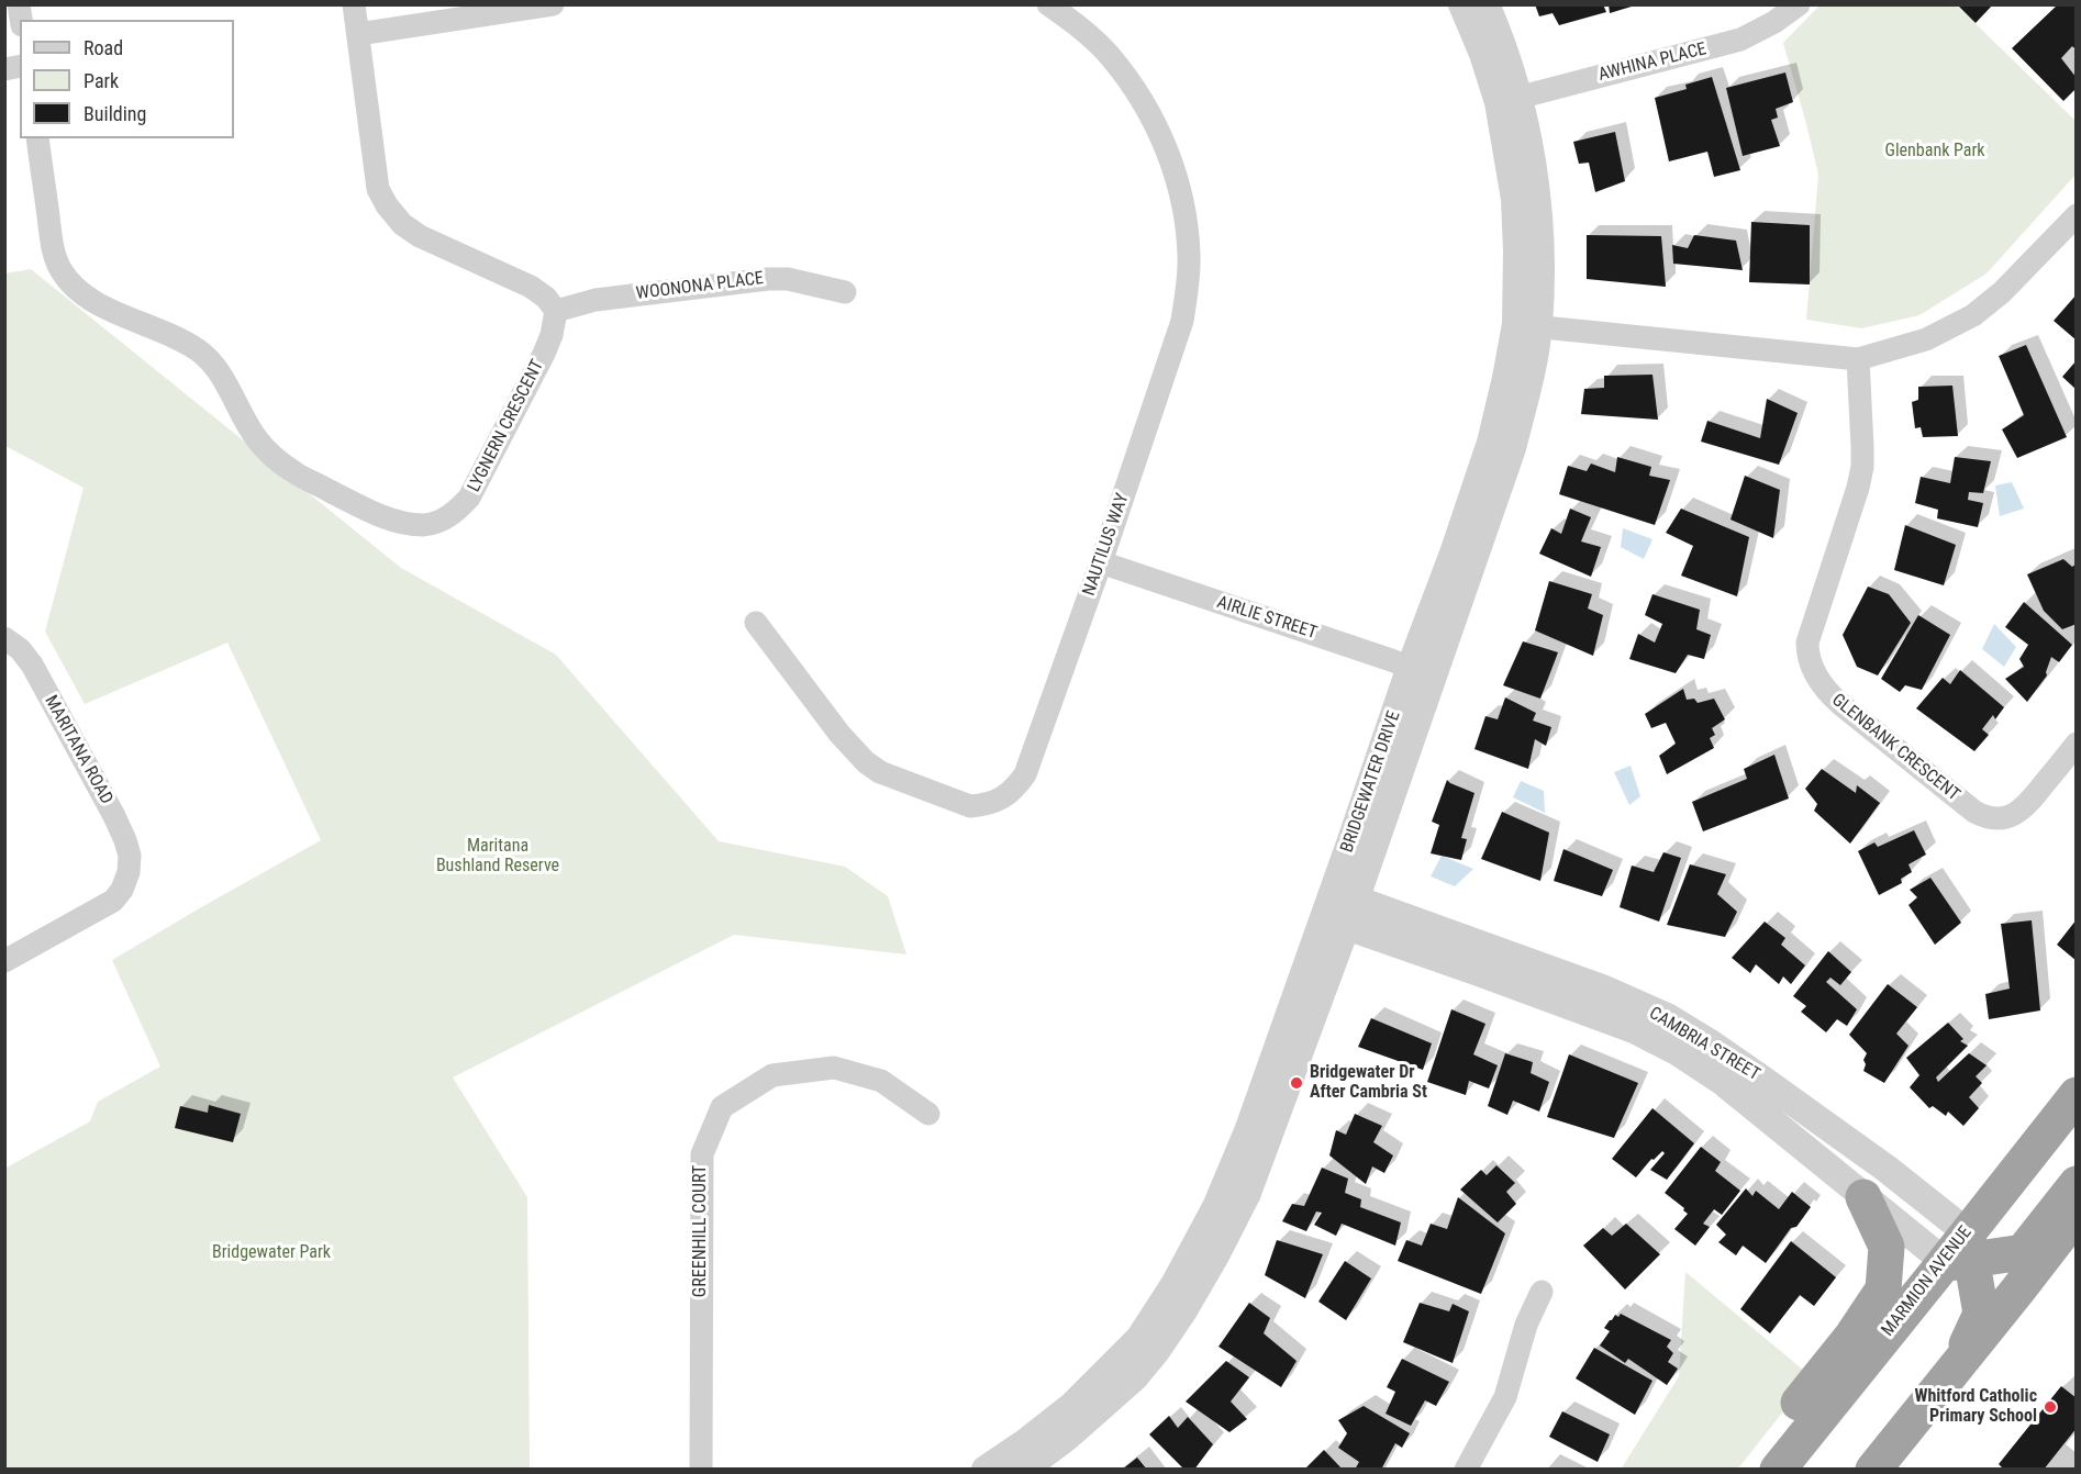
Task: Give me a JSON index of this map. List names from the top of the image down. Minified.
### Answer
{"streets":{"highway":["MARMION AVENUE"],"street":["AWHINA PLACE","WOONONA PLACE","LYGNERN CRESCENT","NAUTILUS WAY","AIRLIE STREET","GLENBANK CRESCENT","MARITANA ROAD","BRIDGEWATER DRIVE","CAMBRIA STREET","GREENHILL COURT"]},"crossings":[["AWHINA PLACE","BRIDGEWATER DRIVE"],["WOONONA PLACE","LYGNERN CRESCENT"],["NAUTILUS WAY","AIRLIE STREET"],["AIRLIE STREET","BRIDGEWATER DRIVE"],["BRIDGEWATER DRIVE","CAMBRIA STREET"],["CAMBRIA STREET","MARMION AVENUE"]],"parks":["Glenbank Park","Maritana Bushland Reserve","Bridgewater Park"],"places":["Bridgewater Dr After Cambria St","Whitford Catholic Primary School"],"legend":["Road","Park","Building"]}
